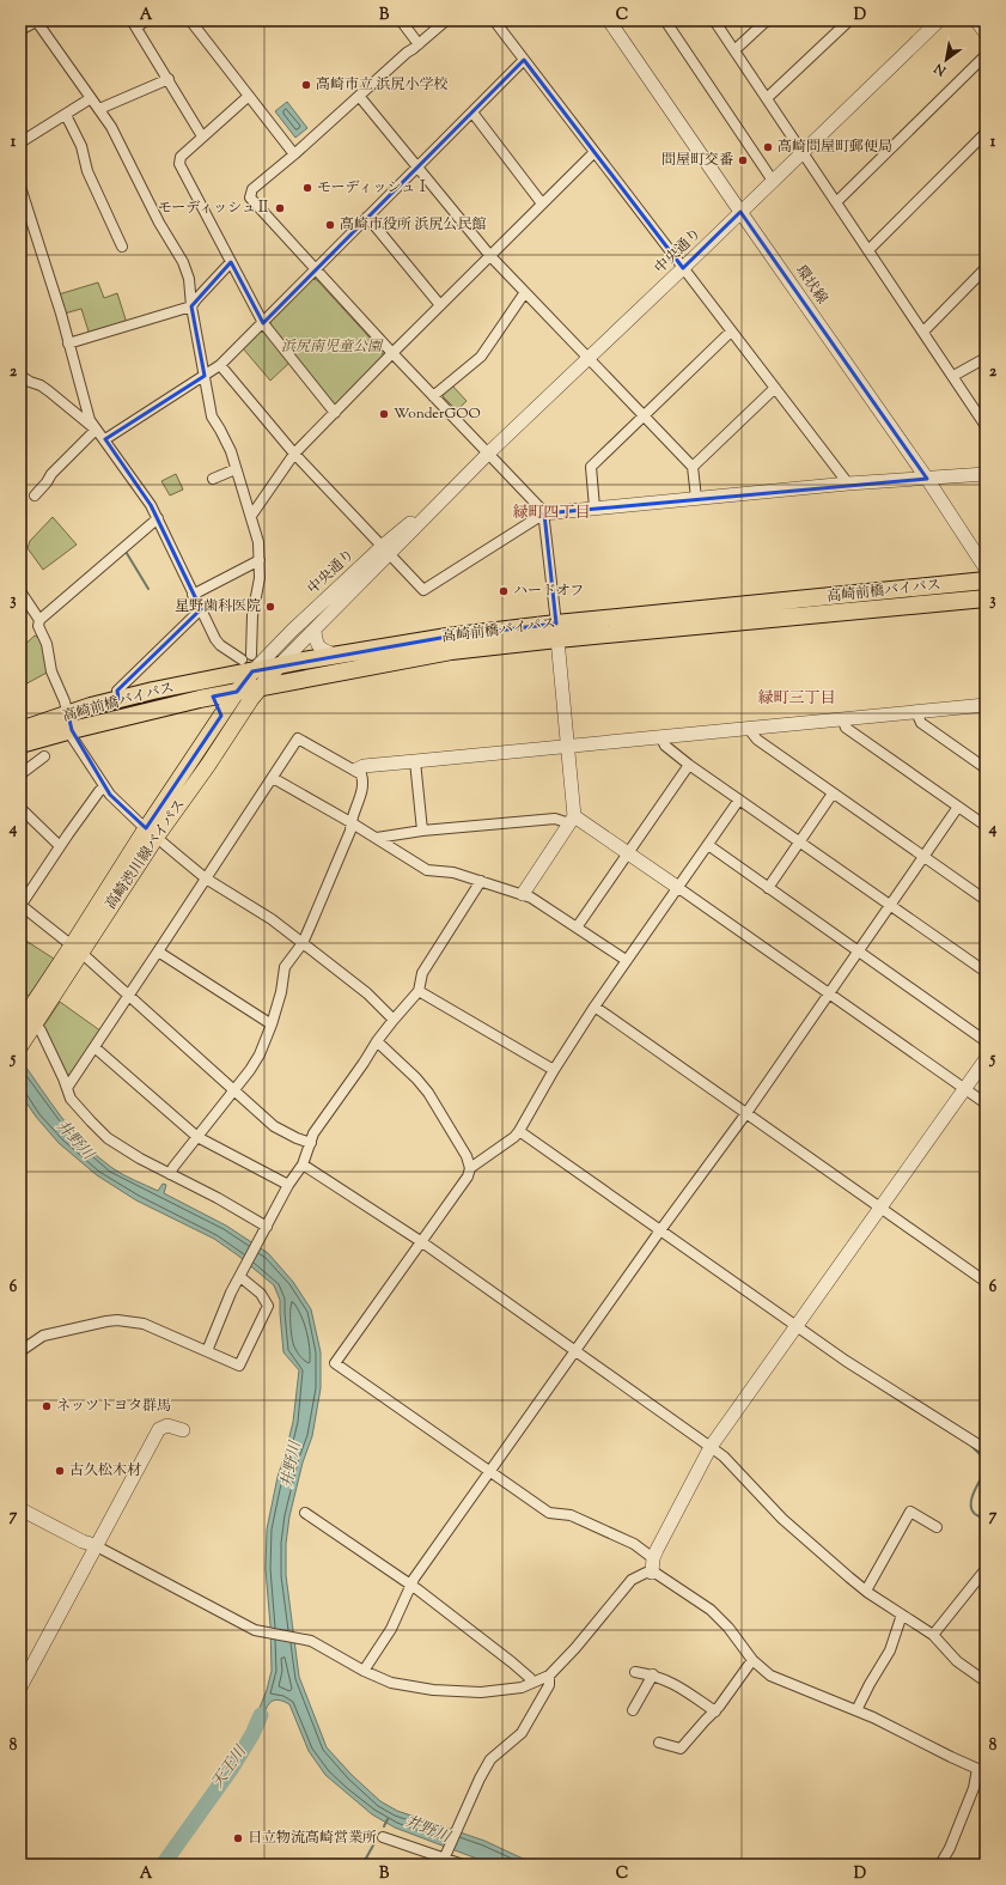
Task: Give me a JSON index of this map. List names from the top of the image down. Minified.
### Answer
{"streets":{"highway":["高崎前橋バイパス"],"main road":["高崎渋川線バイパス"],"street":["中央通り","環状線"]},"crossings":[["中央通り","環状線"],["中央通り","高崎前橋バイパス"],["中央通り","高崎渋川線バイパス"],["高崎前橋バイパス","高崎渋川線バイパス"]],"districts":["緑町四丁目","緑町三丁目"],"water":["井野川","天王川"],"parks":["浜尻南児童公園"],"places":["高崎市立 浜尻小学校","高崎問屋町郵便局","問屋町交番","モーディッシュⅠ","モーディッシュⅡ","高崎市役所 浜尻公民館","WonderGOO","ハードオフ","星野歯科医院","ネッツトヨタ群馬","古久松木材","日立物流高崎営業所"],"north":"bottom left","grid":{"columns":["A","B","C","D"],"rows":["1","2","3","4","5","6","7","8"]}}
